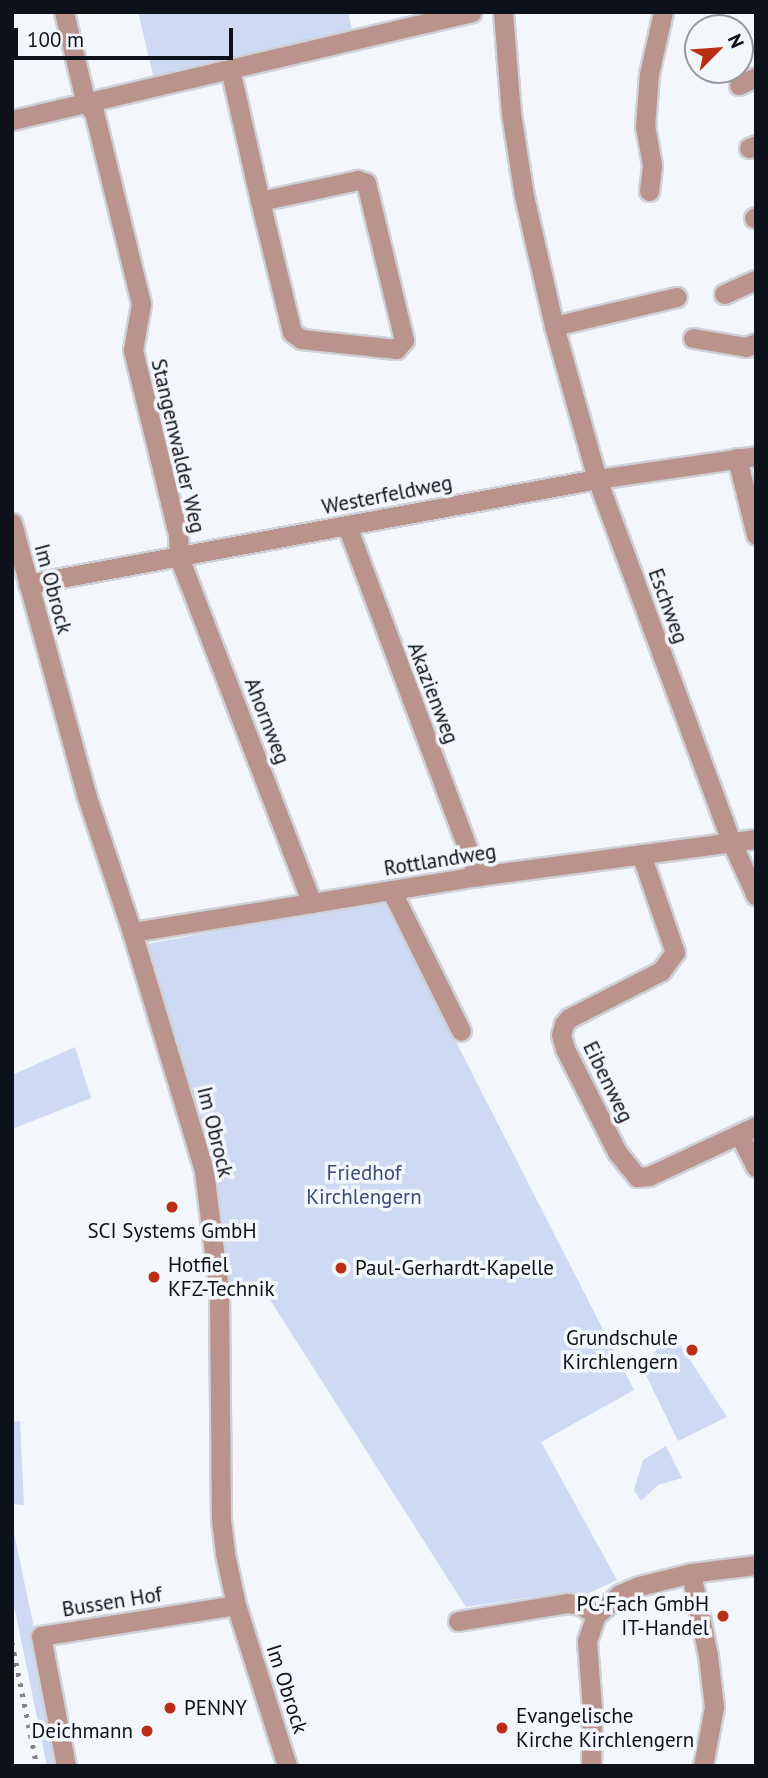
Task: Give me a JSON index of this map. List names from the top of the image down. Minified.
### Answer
{"streets":{"street":["Stangenwalder Weg","Westerfeldweg","Im Obrock","Eschweg","Akazienweg","Ahornweg","Rottlandweg","Eibenweg","Bussen Hof"]},"crossings":[["Stangenwalder Weg","Westerfeldweg"],["Stangenwalder Weg","Ahornweg"],["Westerfeldweg","Im Obrock"],["Westerfeldweg","Eschweg"],["Westerfeldweg","Akazienweg"],["Westerfeldweg","Ahornweg"],["Im Obrock","Rottlandweg"],["Im Obrock","Bussen Hof"],["Eschweg","Rottlandweg"],["Akazienweg","Rottlandweg"],["Ahornweg","Rottlandweg"],["Rottlandweg","Eibenweg"]],"parks":["Friedhof Kirchlengern"],"places":["SCI Systems GmbH","Paul-Gerhardt-Kapelle","Hotfiel KFZ-Technik","Grundschule Kirchlengern","PC-Fach GmbH IT-Handel","PENNY","Evangelische Kirche Kirchlengern","Deichmann"],"scale_bar":"100 m","north":"top right"}
